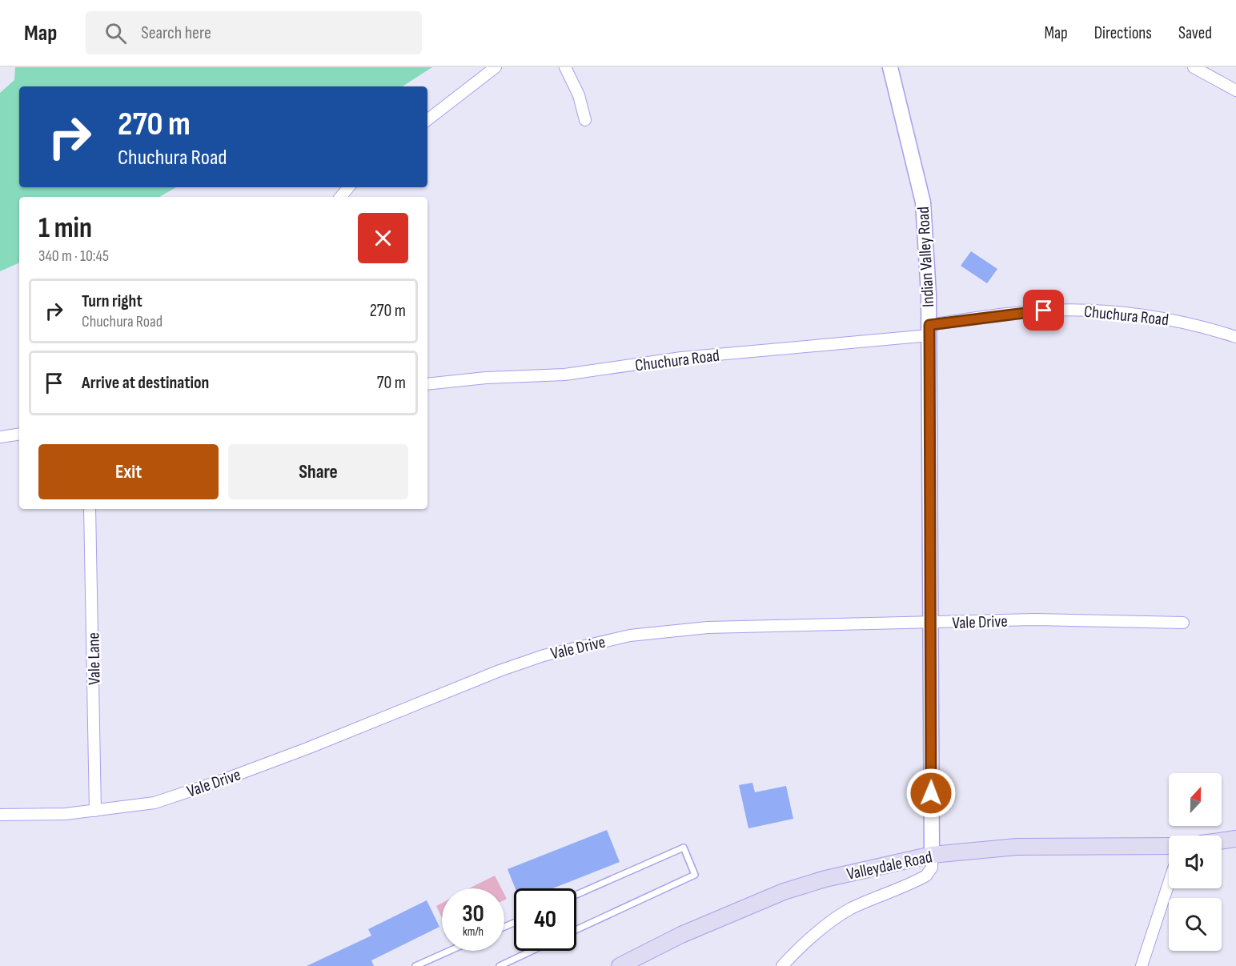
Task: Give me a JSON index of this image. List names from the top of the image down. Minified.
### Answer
{"streets":{"main road":["Valleydale Road"],"street":["Indian Valley Road","Chuchura Road","Vale Drive","Vale Lane"]},"crossings":[["Indian Valley Road","Chuchura Road"],["Indian Valley Road","Vale Drive"],["Indian Valley Road","Valleydale Road"],["Vale Drive","Vale Lane"]],"north":"top","page":{"header":"Map","search":"Search here","nav":["Map","Directions","Saved"],"turn":["270 m","Chuchura Road"],"heading":["1 min","340 m · 10:45"],"list":[{"name":"Turn right","note":"Chuchura Road","value":"270 m"},{"name":"Arrive at destination","value":"70 m"}],"buttons":["Exit","Share"],"speed":"30 km/h","limit":"40"}}
